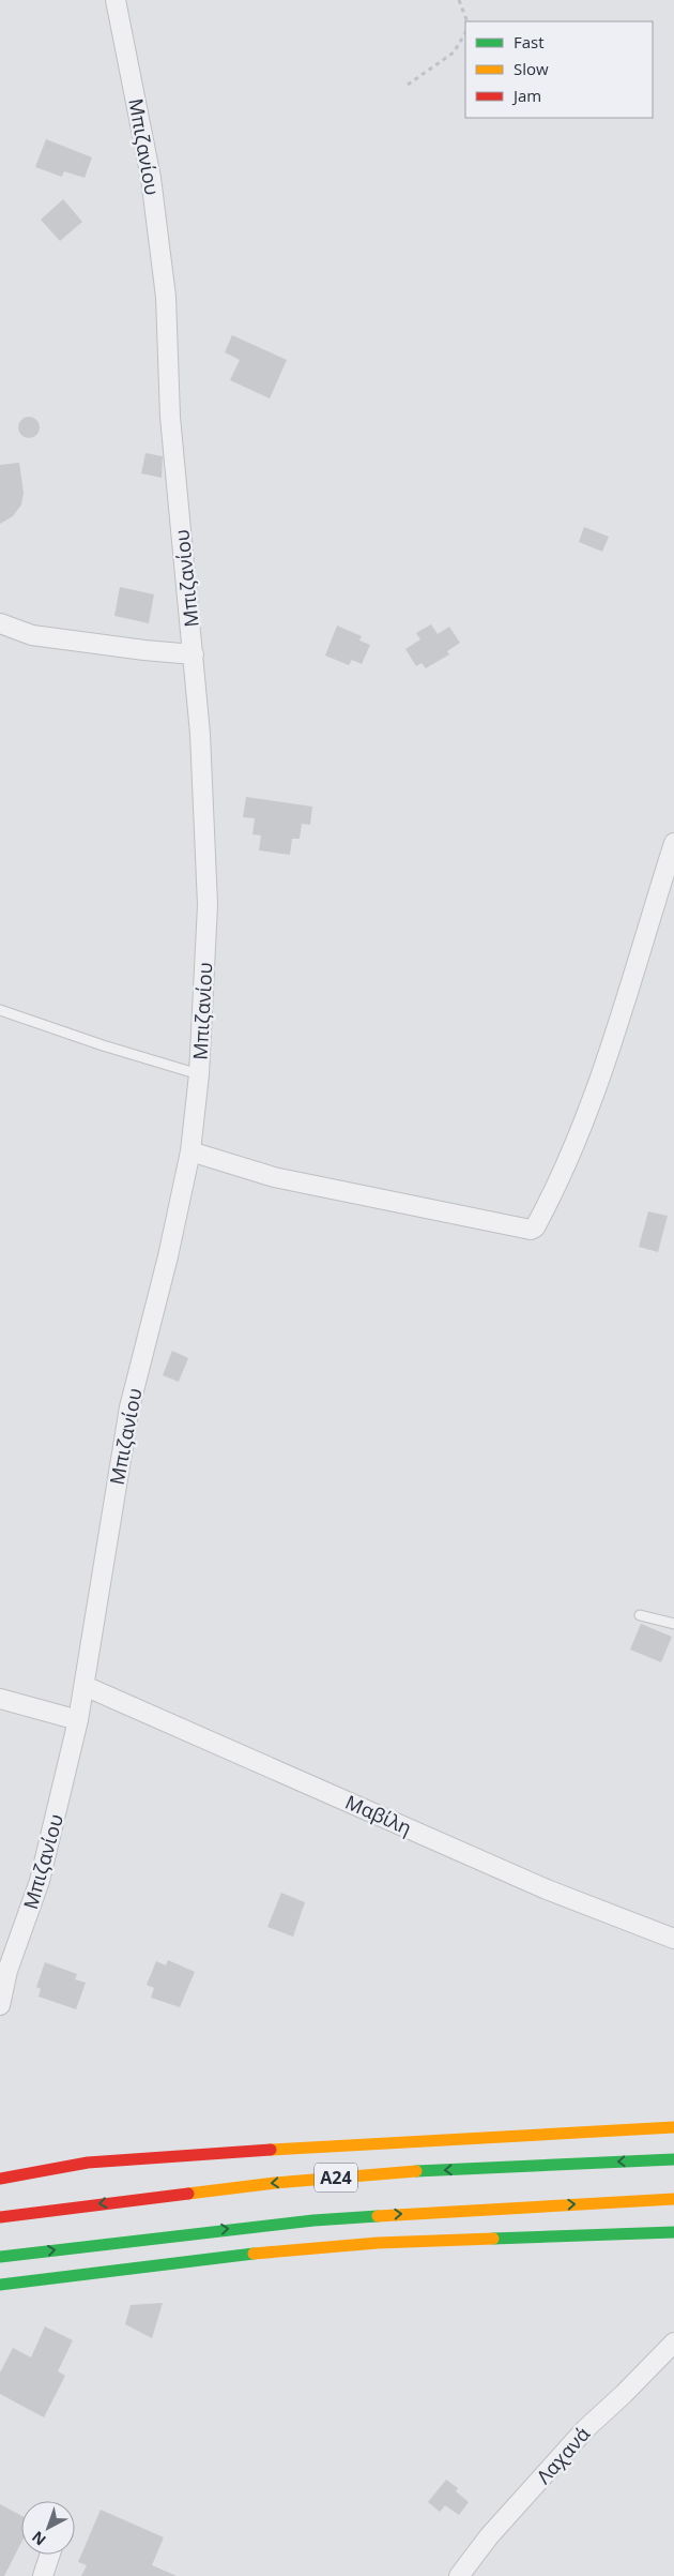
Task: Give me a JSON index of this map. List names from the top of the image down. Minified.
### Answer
{"streets":{"main road":["Α24"],"street":["Μπιζανίου","Μαβίλη","Λαχανά"]},"crossings":[["Μπιζανίου","Μαβίλη"]],"legend":["Fast","Slow","Jam"],"north":"bottom left"}
